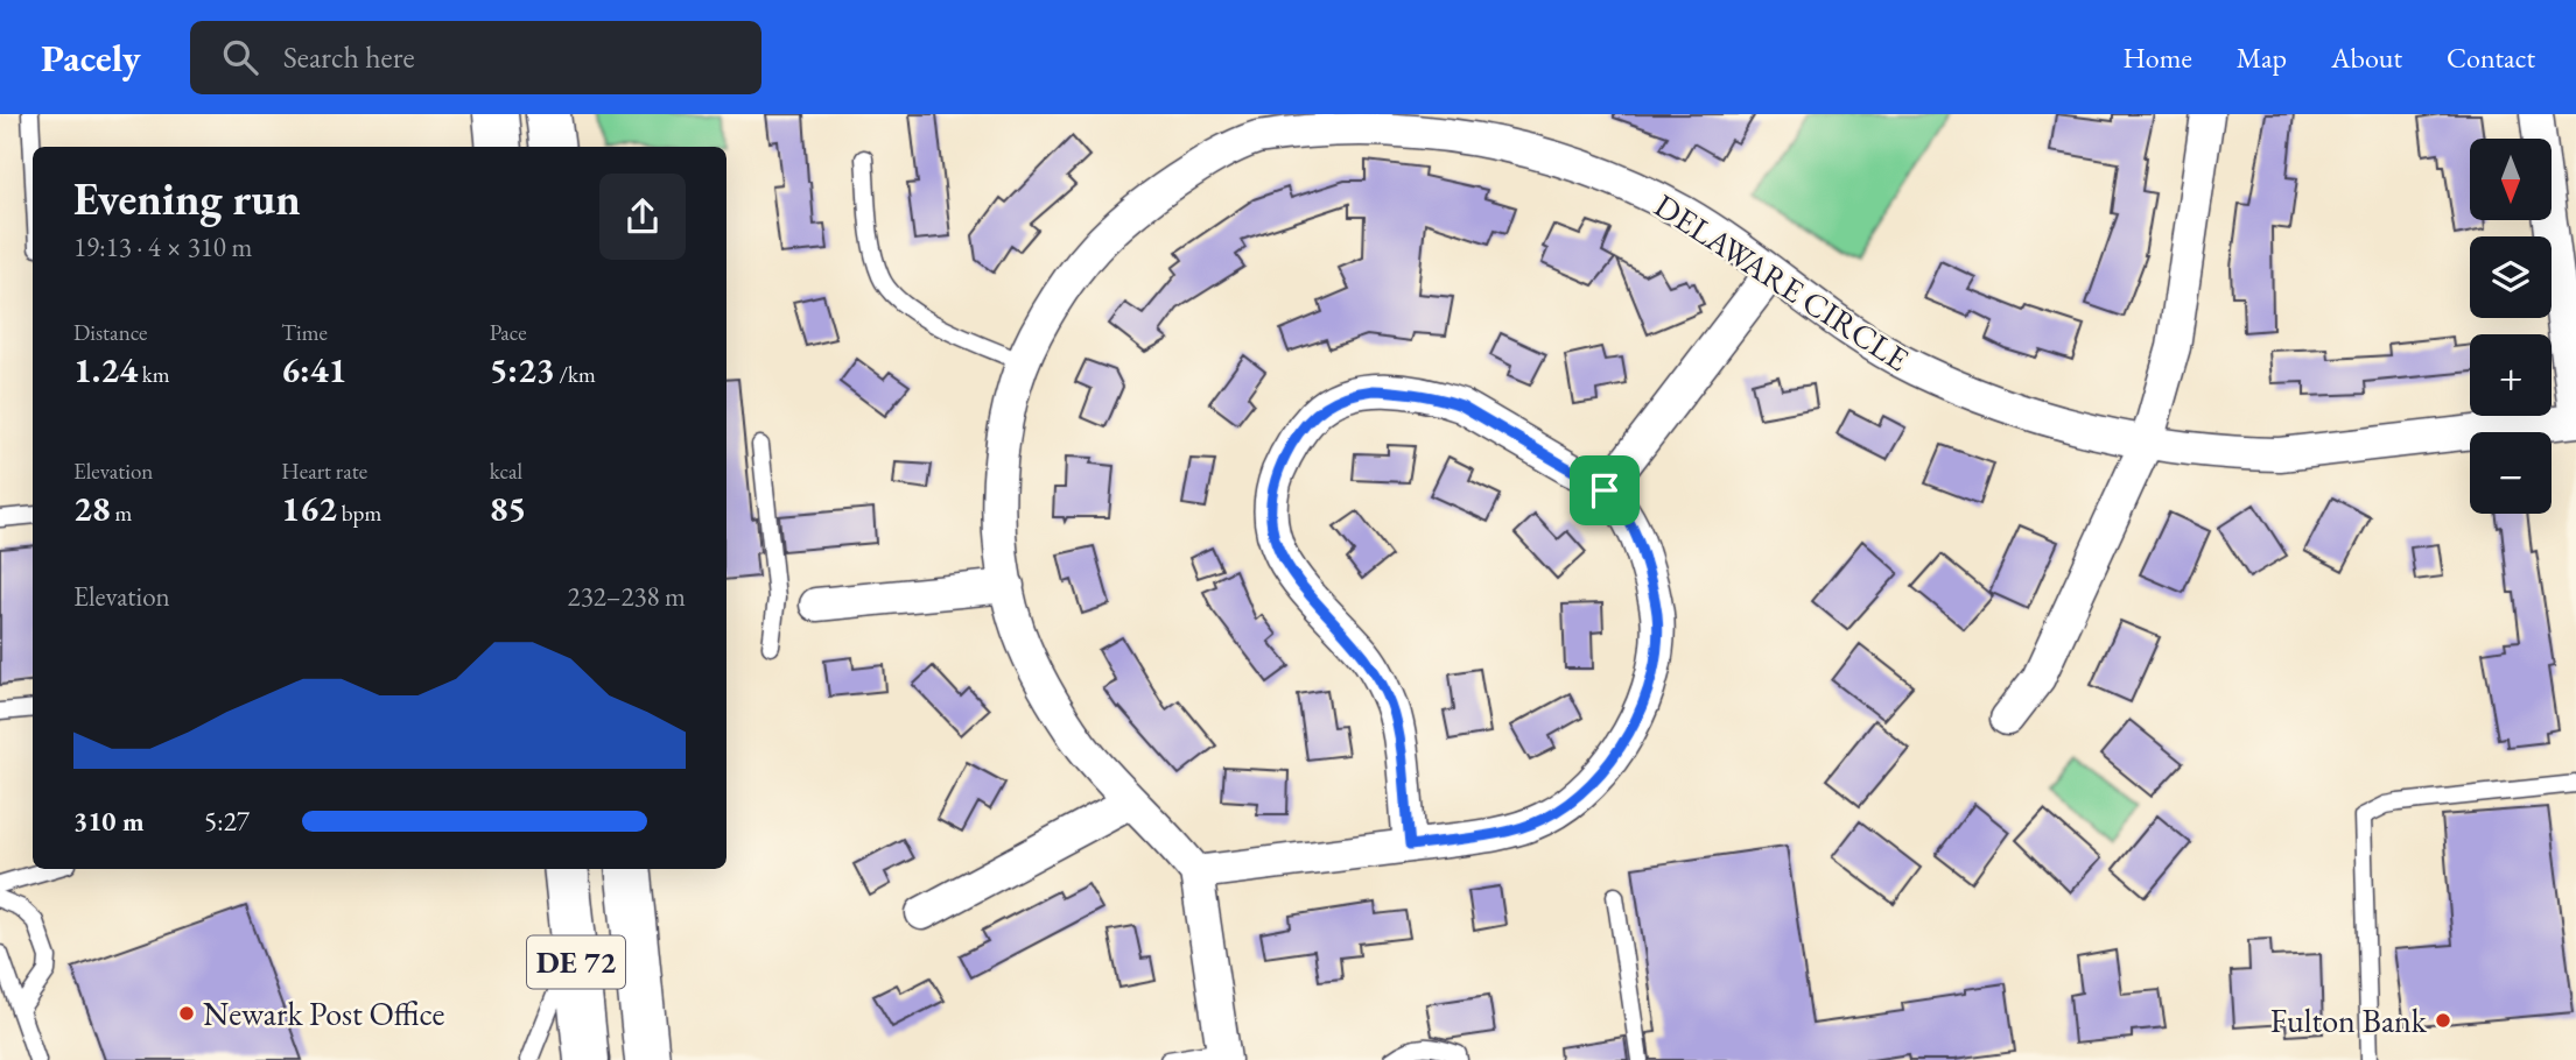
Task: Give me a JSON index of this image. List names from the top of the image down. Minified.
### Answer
{"streets":{"main road":["DE 72"],"street":["DELAWARE CIRCLE"]},"places":["Newark Post Office","Fulton Bank"],"north":"bottom","page":{"header":"Pacely","search":"Search here","nav":["Home","Map","About","Contact"],"map_buttons":["+","−"],"heading":["Evening run","19:13 · 4 × 310 m"],"stats":[["Distance","1.24 km"],["Time","6:41"],["Pace","5:23 /km"],["Elevation","28 m"],["Heart rate","162 bpm"],["kcal","85"]],"chart":["Elevation","232–238 m"],"list":[{"name":"310 m","note":"5:27"}]}}
